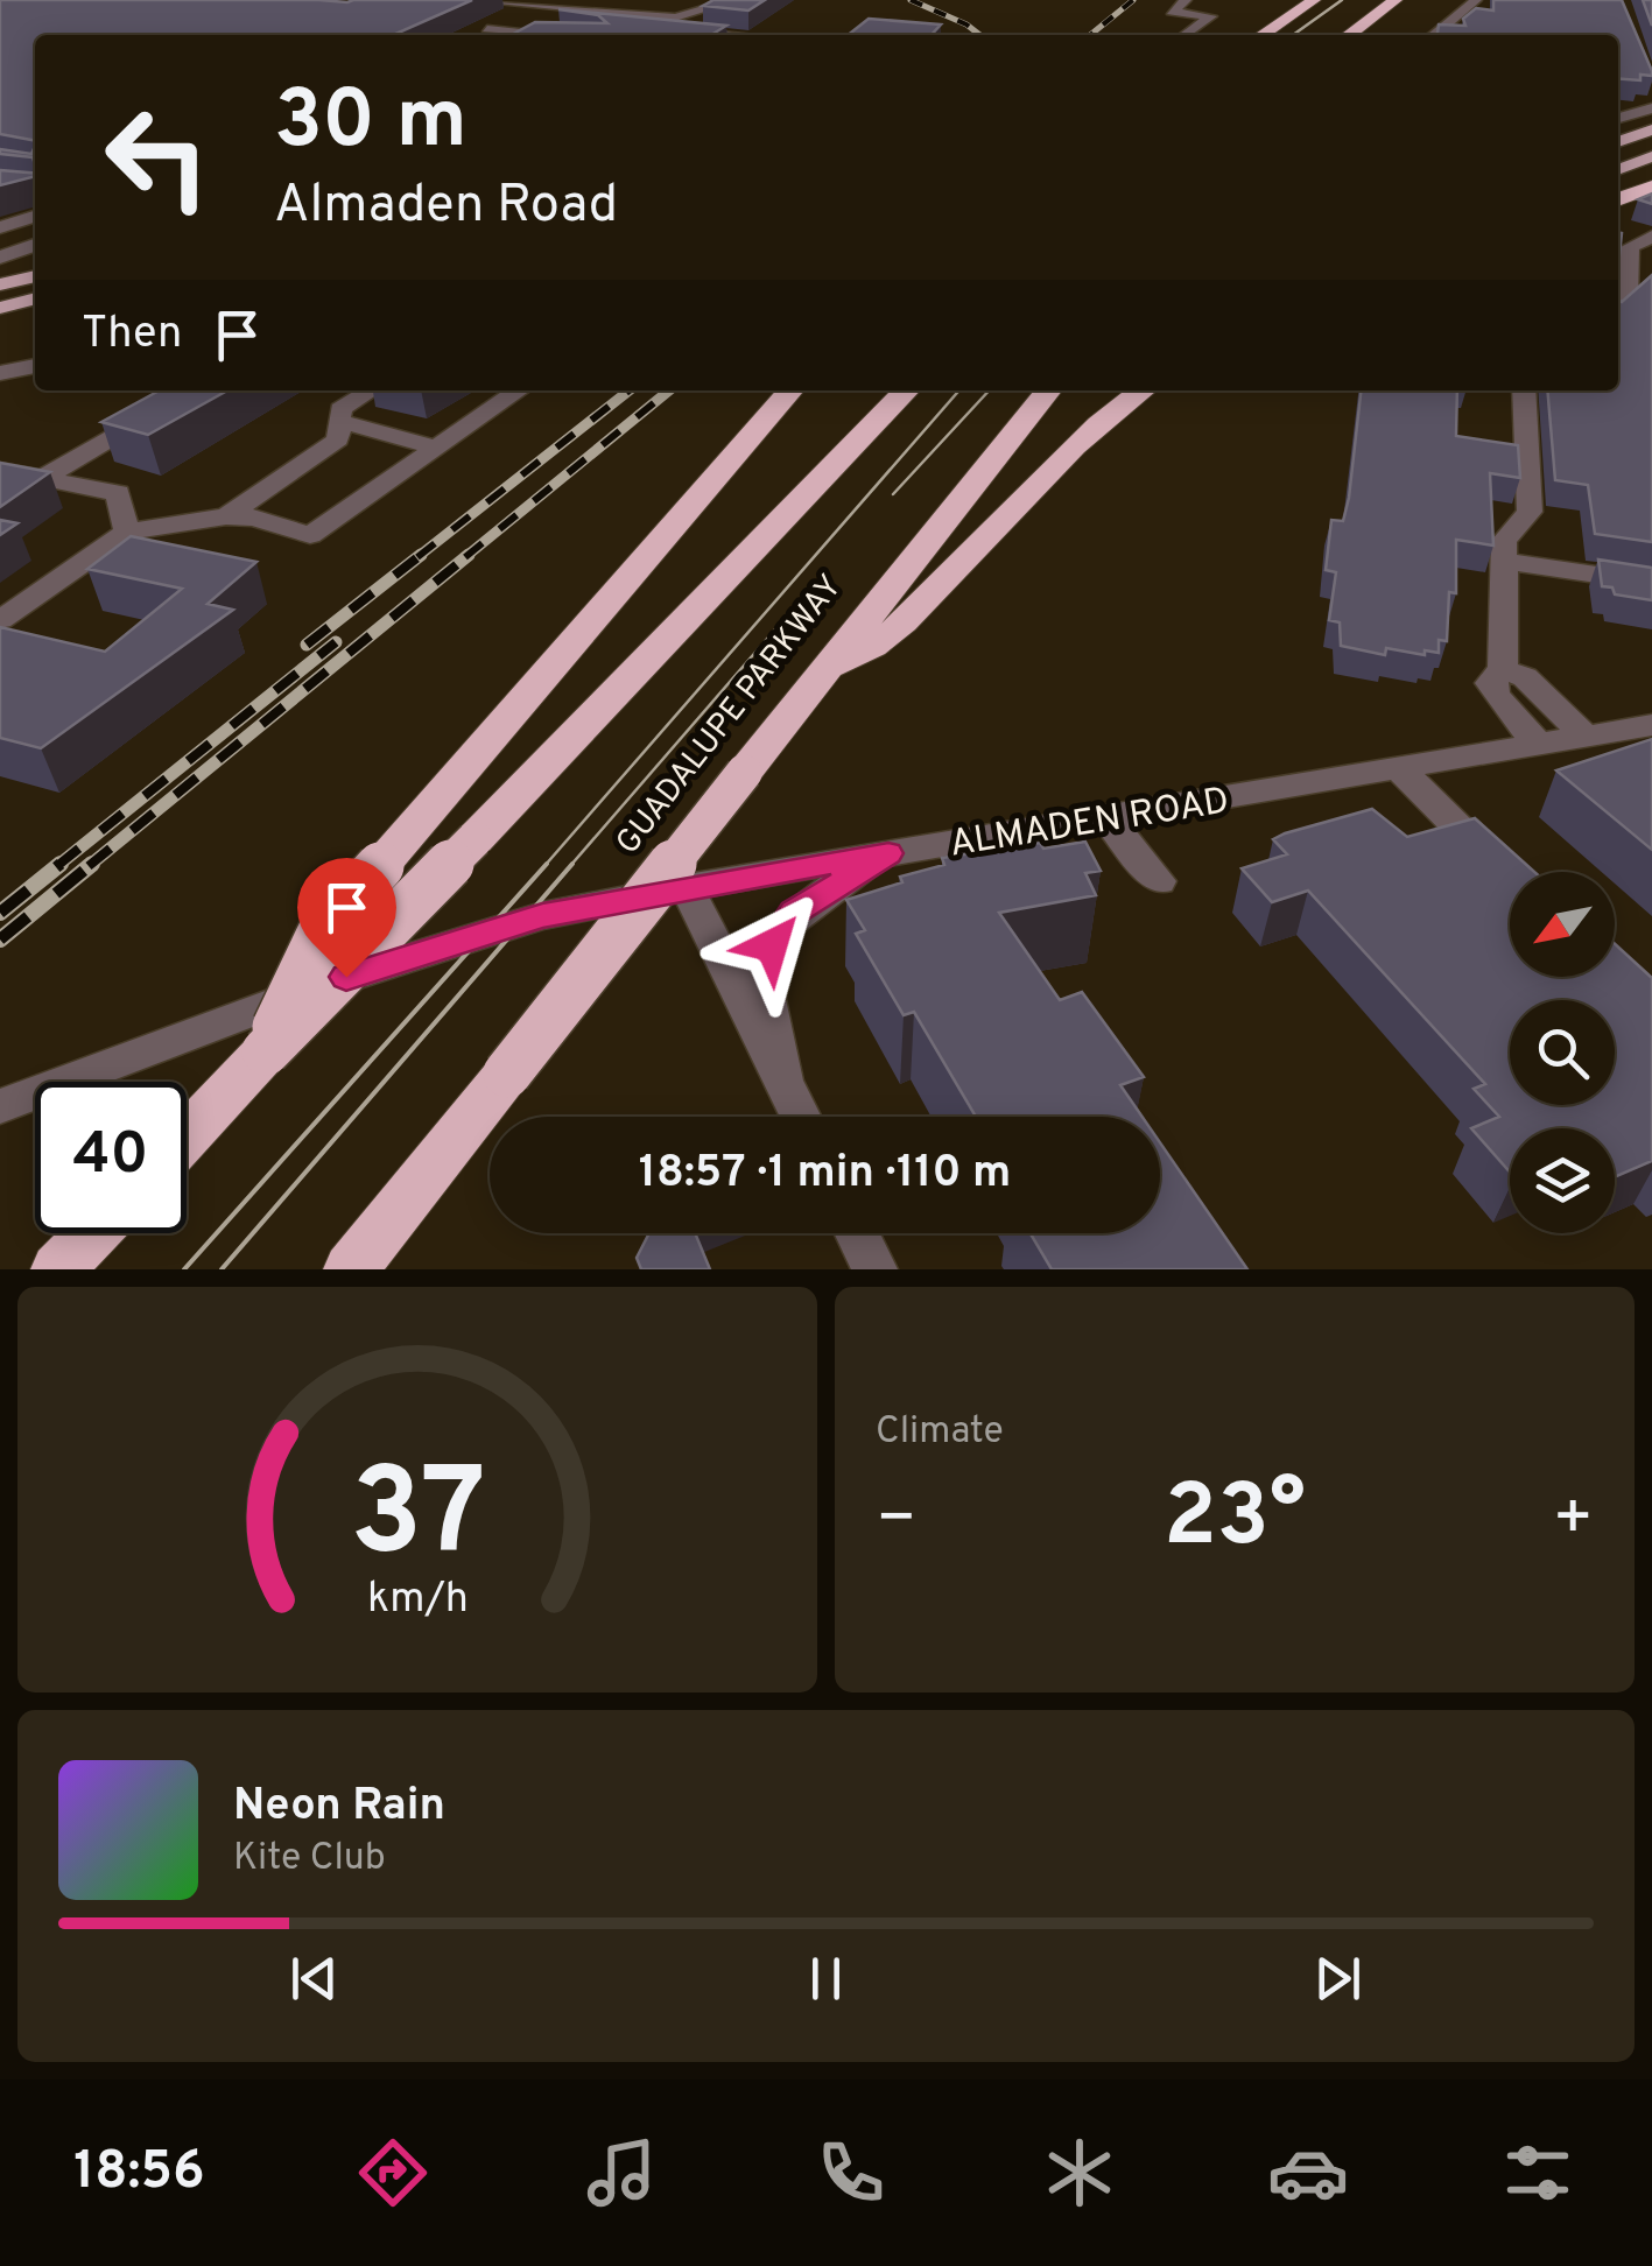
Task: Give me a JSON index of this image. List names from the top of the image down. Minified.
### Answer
{"streets":{"highway":["GUADALUPE PARKWAY"],"street":["ALMADEN ROAD"]},"north":"bottom left","page":{"turn":["30 m","Almaden Road"],"then":"Then","limit":"40","trip":"18:57 · 1 min · 110 m","tile":"Climate","heat":["−","23°","+"],"song":["Neon Rain","Kite Club"],"tabs":"18:56","gauge":["37","km/h"]}}
